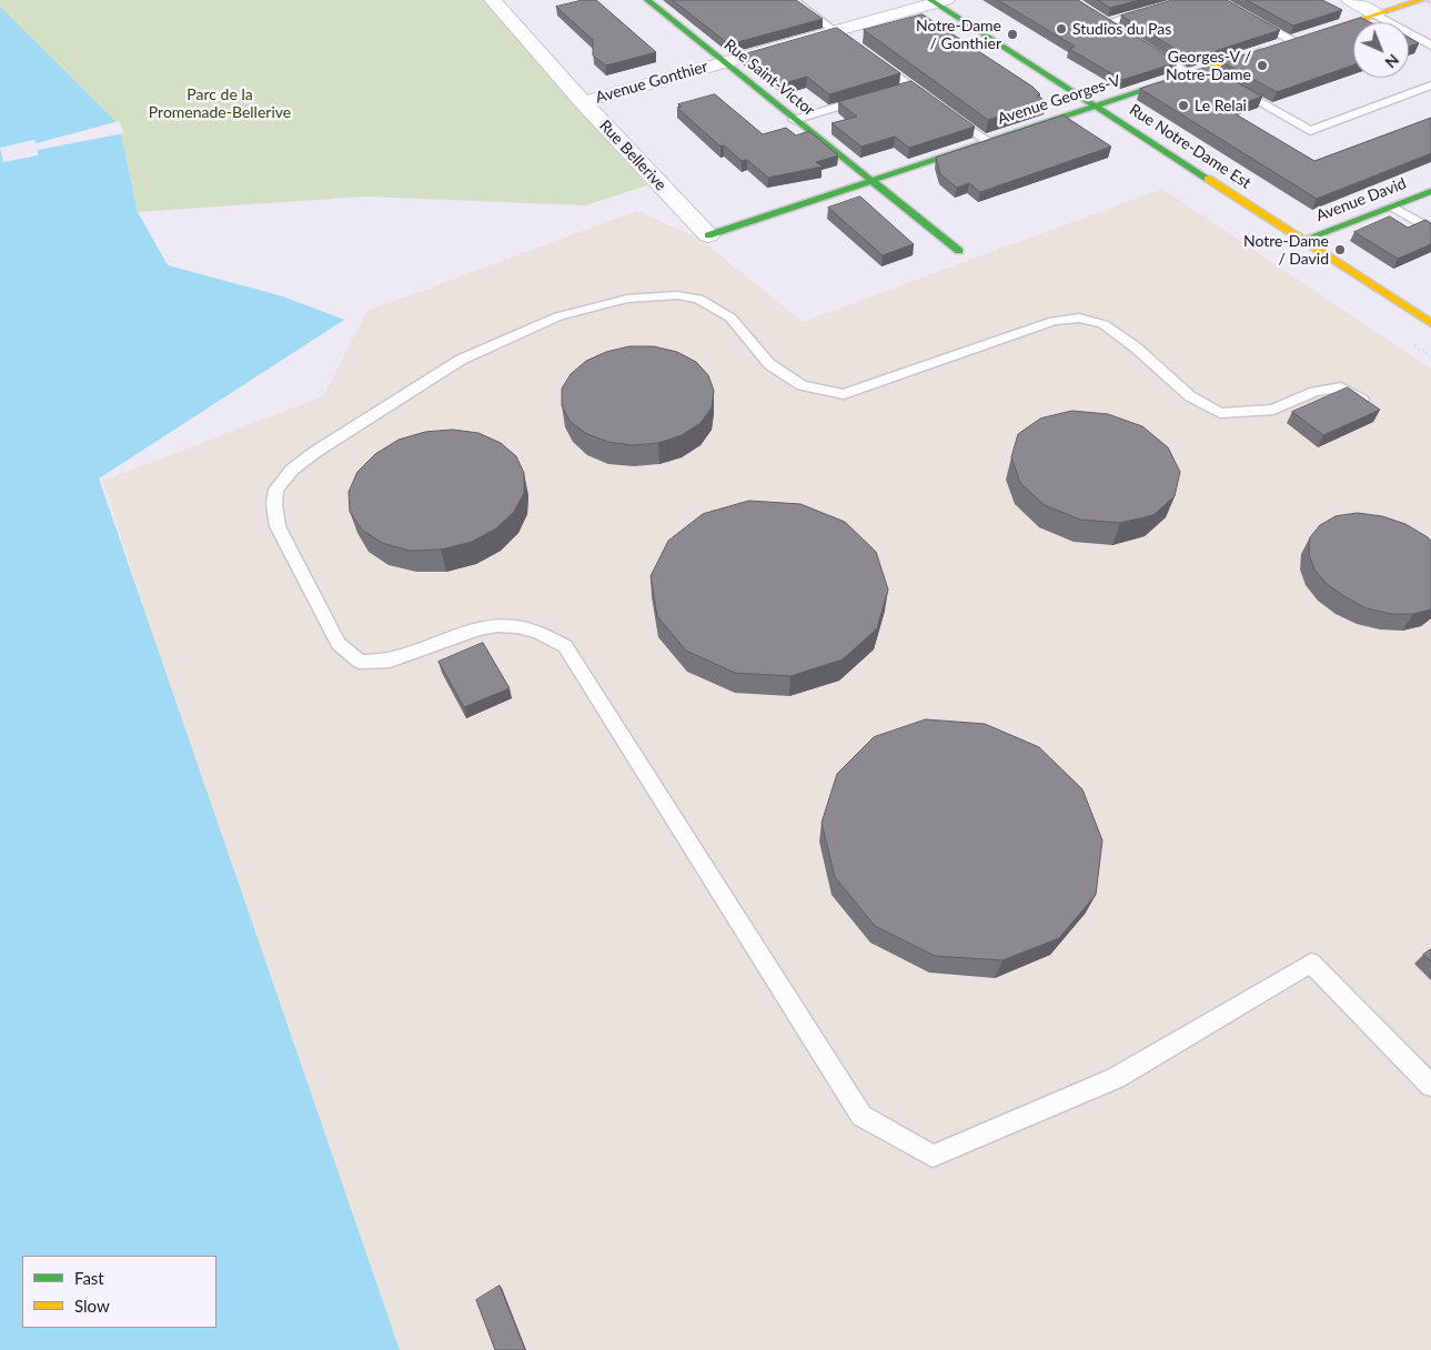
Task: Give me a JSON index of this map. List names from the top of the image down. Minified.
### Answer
{"streets":{"street":["Rue Saint-Victor","Avenue Gonthier","Avenue Georges-V","Rue Notre-Dame Est","Rue Bellerive","Avenue David"]},"crossings":[["Rue Saint-Victor","Avenue Gonthier"],["Rue Saint-Victor","Avenue Georges-V"],["Avenue Gonthier","Rue Notre-Dame Est"],["Avenue Gonthier","Rue Bellerive"],["Avenue Georges-V","Rue Notre-Dame Est"],["Avenue Georges-V","Rue Bellerive"],["Rue Notre-Dame Est","Avenue David"]],"parks":["Parc de la Promenade-Bellerive"],"places":["Studios du Pas","Notre-Dame / Gonthier","Georges-V / Notre-Dame","Le Relai","Notre-Dame / David"],"legend":["Fast","Slow"],"north":"bottom right"}
